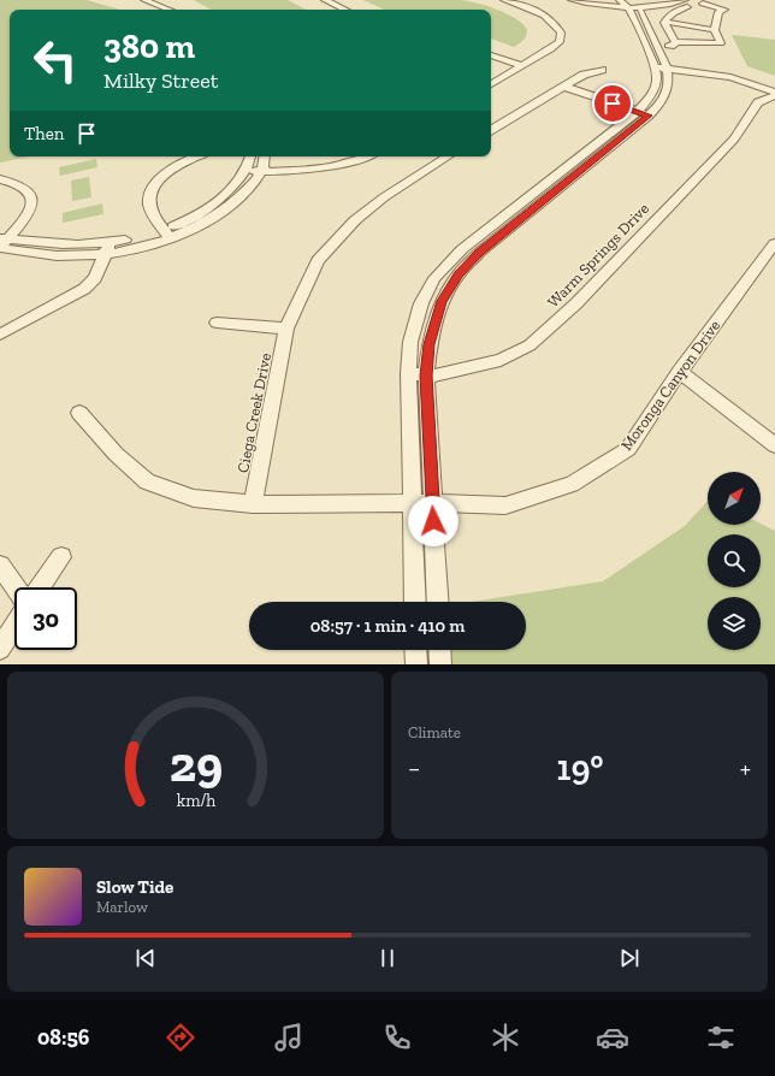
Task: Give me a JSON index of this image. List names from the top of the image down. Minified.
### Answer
{"streets":{"street":["Warm Springs Drive","Moronga Canyon Drive","Ciega Creek Drive"]},"crossings":[["Moronga Canyon Drive","Ciega Creek Drive"]],"north":"top right","page":{"turn":["380 m","Milky Street"],"then":"Then","limit":"30","trip":"08:57 · 1 min · 410 m","tile":"Climate","heat":["−","19°","+"],"song":["Slow Tide","Marlow"],"tabs":"08:56","gauge":["29","km/h"]}}
